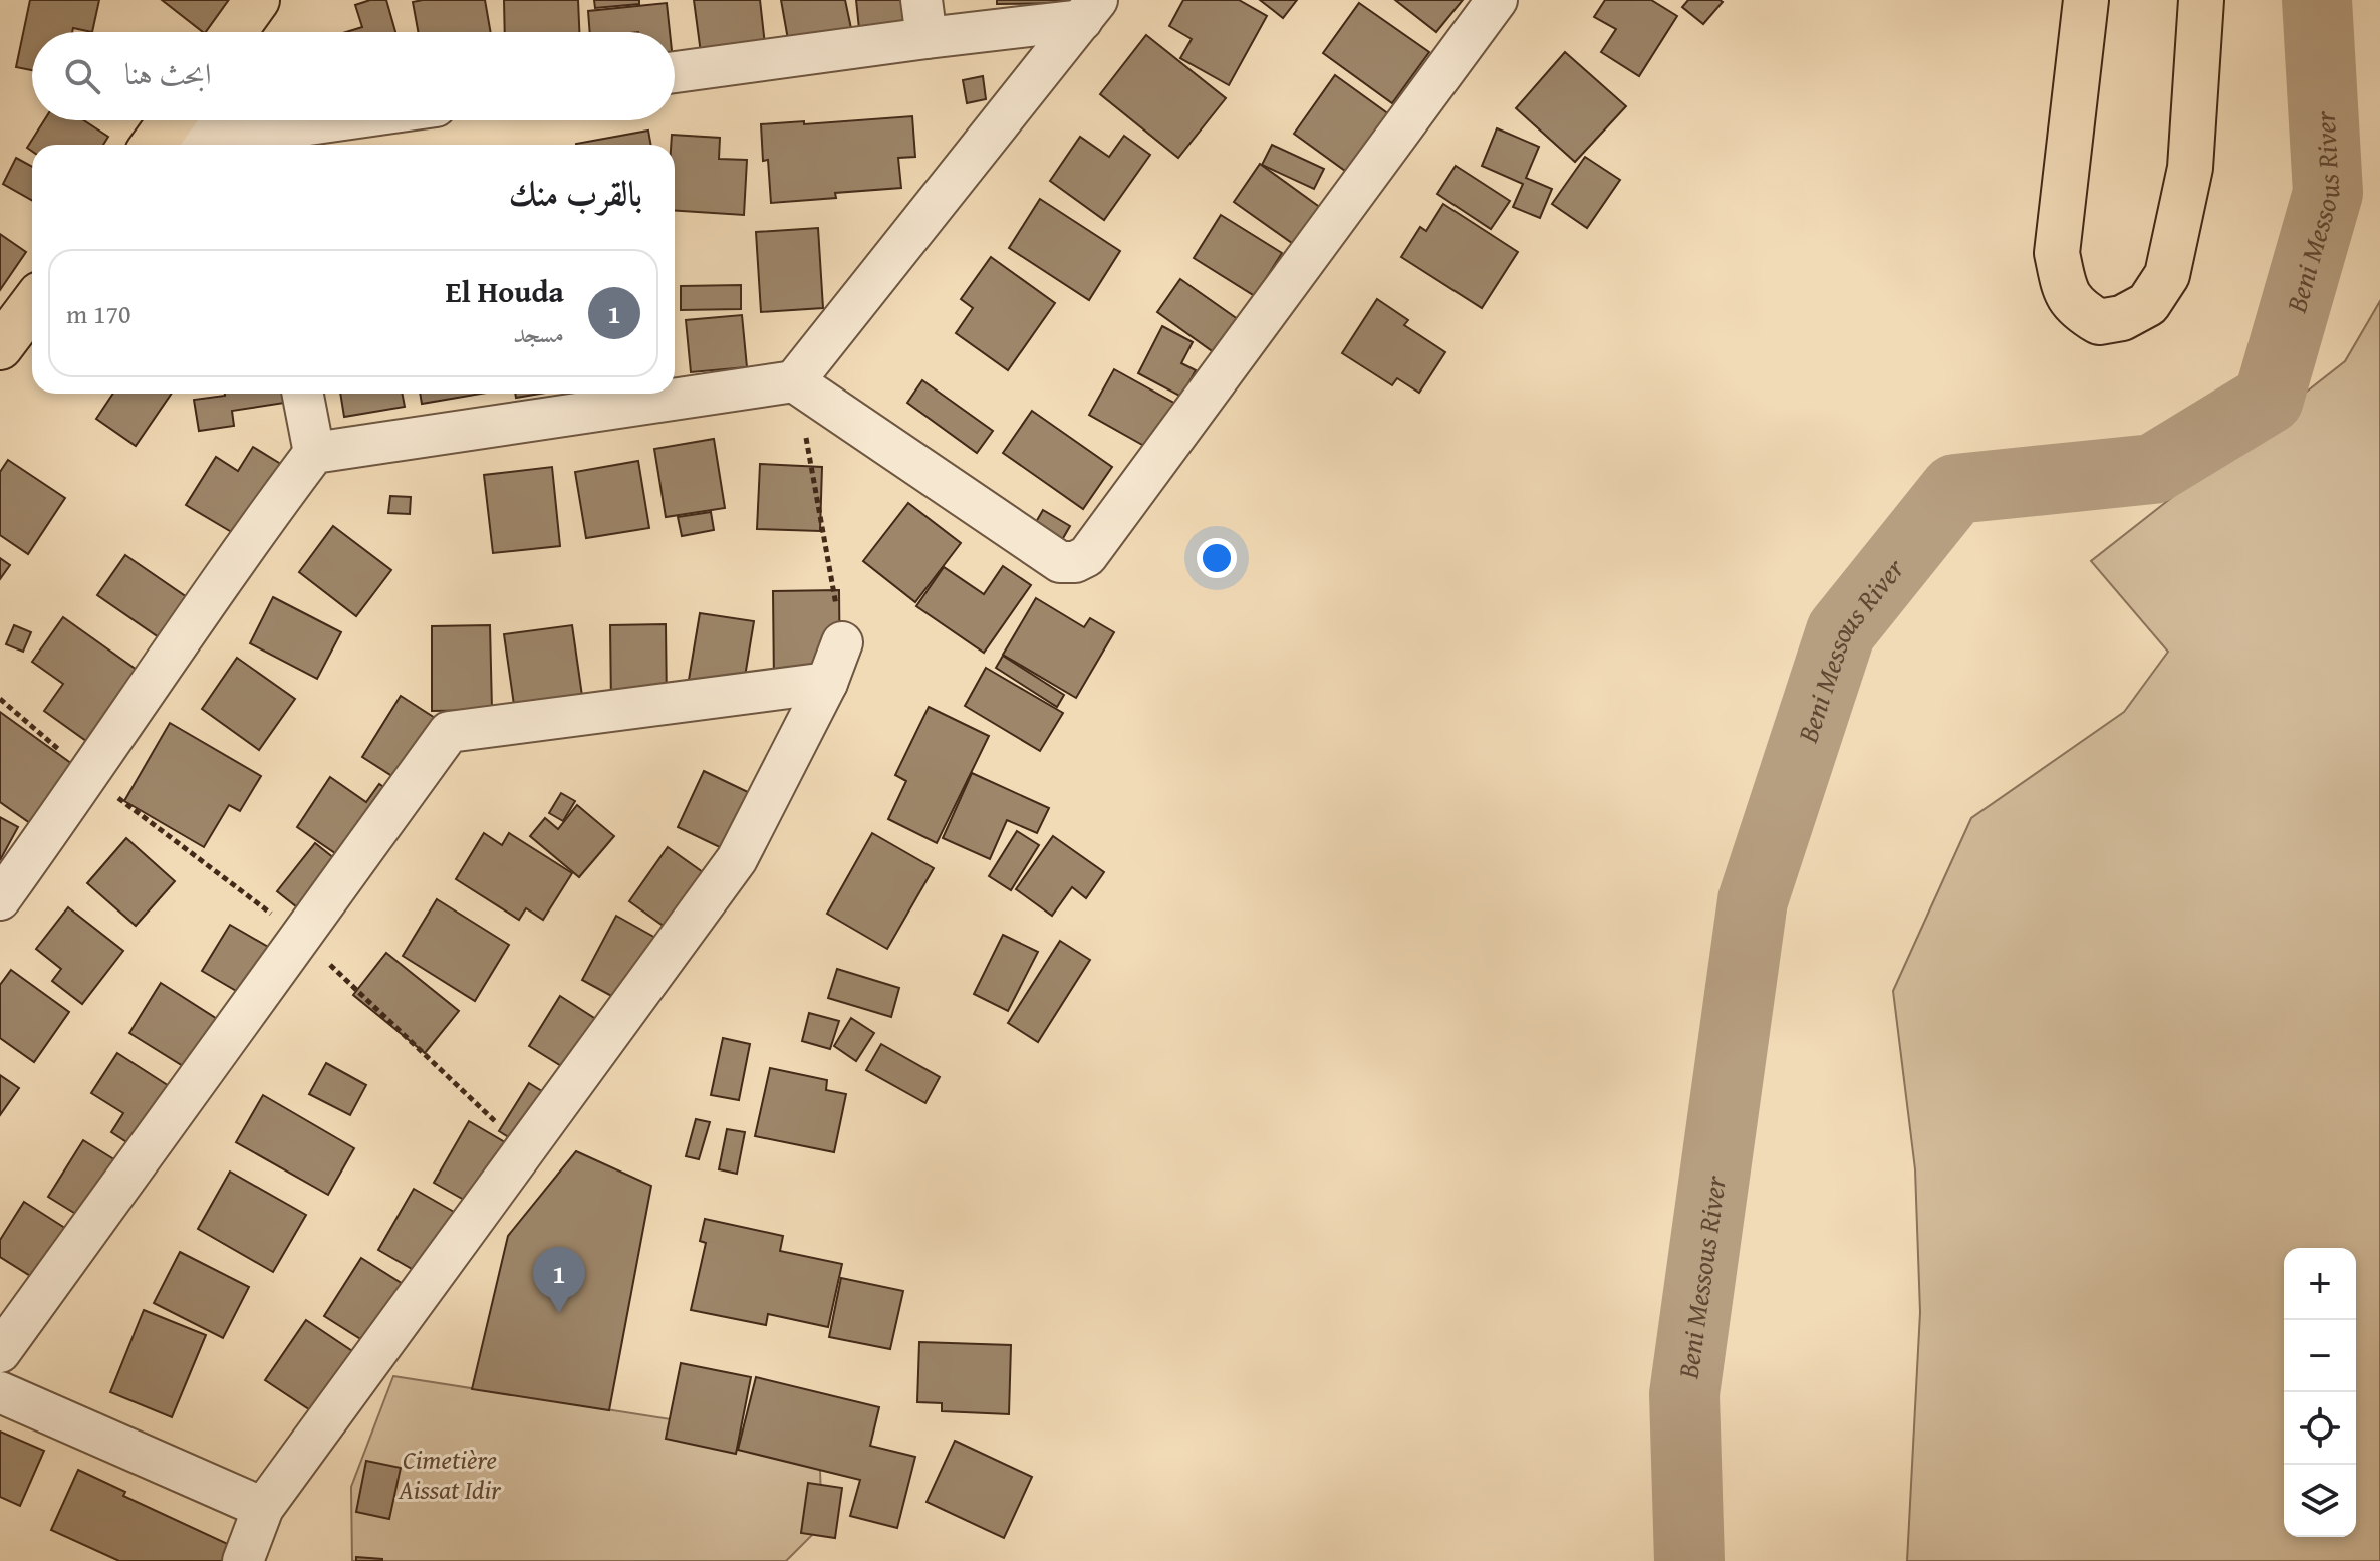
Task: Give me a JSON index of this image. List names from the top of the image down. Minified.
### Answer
{"water":["Beni Messous River"],"parks":["Cimetière Aissat Idir"],"page":{"search":"ابحث هنا","heading":"بالقرب منك","list":[{"mark":"1","name":"El Houda","note":"مسجد","value":"170 m"}],"pins":"1","map_buttons":["+","−"]}}
